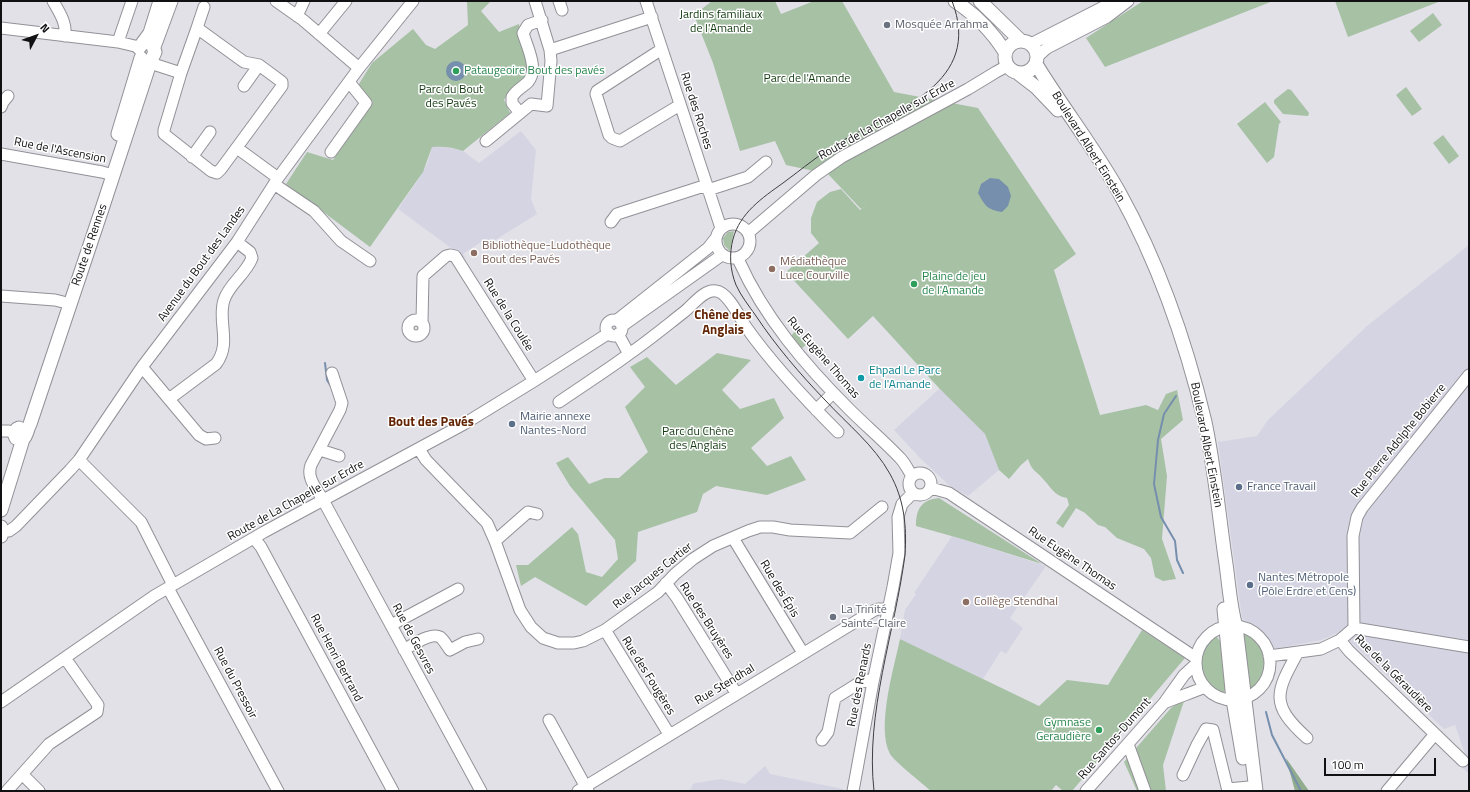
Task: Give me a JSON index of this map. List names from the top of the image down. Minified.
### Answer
{"streets":{"main road":["Boulevard Albert Einstein","Route de Rennes"],"street":["Rue des Roches","Route de La Chapelle sur Erdre","Rue de l'Ascension","Avenue du Bout des Landes","Rue de la Coulée","Rue Eugène Thomas","Rue Pierre Adolphe Bobierre","Rue Jacques Cartier","Rue des Épis","Rue des Bruyères","Rue de Gesvres","Rue Henri Bertrand","Rue de la Géraudière","Rue des Fougères","Rue du Pressoir","Rue Stendhal","Rue des Renards","Rue Santos-Dumont"]},"crossings":[["Rue des Roches","Route de La Chapelle sur Erdre"],["Rue des Roches","Rue Eugène Thomas"],["Route de La Chapelle sur Erdre","Boulevard Albert Einstein"],["Route de La Chapelle sur Erdre","Rue de la Coulée"],["Route de La Chapelle sur Erdre","Rue Eugène Thomas"],["Route de La Chapelle sur Erdre","Rue Jacques Cartier"],["Route de La Chapelle sur Erdre","Rue de Gesvres"],["Route de La Chapelle sur Erdre","Rue Henri Bertrand"],["Route de La Chapelle sur Erdre","Rue du Pressoir"],["Boulevard Albert Einstein","Rue Santos-Dumont"],["Rue de l'Ascension","Route de Rennes"],["Avenue du Bout des Landes","Rue du Pressoir"],["Rue Eugène Thomas","Rue des Renards"],["Rue Eugène Thomas","Rue Santos-Dumont"],["Rue Jacques Cartier","Rue des Épis"],["Rue Jacques Cartier","Rue des Bruyères"],["Rue Jacques Cartier","Rue des Fougères"],["Rue des Épis","Rue Stendhal"],["Rue des Bruyères","Rue Stendhal"],["Rue des Fougères","Rue Stendhal"],["Rue Stendhal","Rue des Renards"]],"districts":["Chêne des Anglais","Bout des Pavés"],"parks":["Jardins familiaux de l'Amande","Parc de l'Amande","Parc du Bout des Pavés","Parc du Chêne des Anglais"],"places":["Mosquée Arrahma","Pataugeoire Bout des pavés","Bibliothèque-Ludothèque Bout des Pavés","Médiathèque Luce Courville","Plaine de jeu de l'Amande","Ehpad Le Parc de l'Amande","Mairie annexe Nantes-Nord","France Travail","Nantes Métropole (Pôle Erdre et Cens)","Collège Stendhal","La Trinité Sainte-Claire","Gymnase Geraudière"],"scale_bar":"100 m","north":"top right"}
